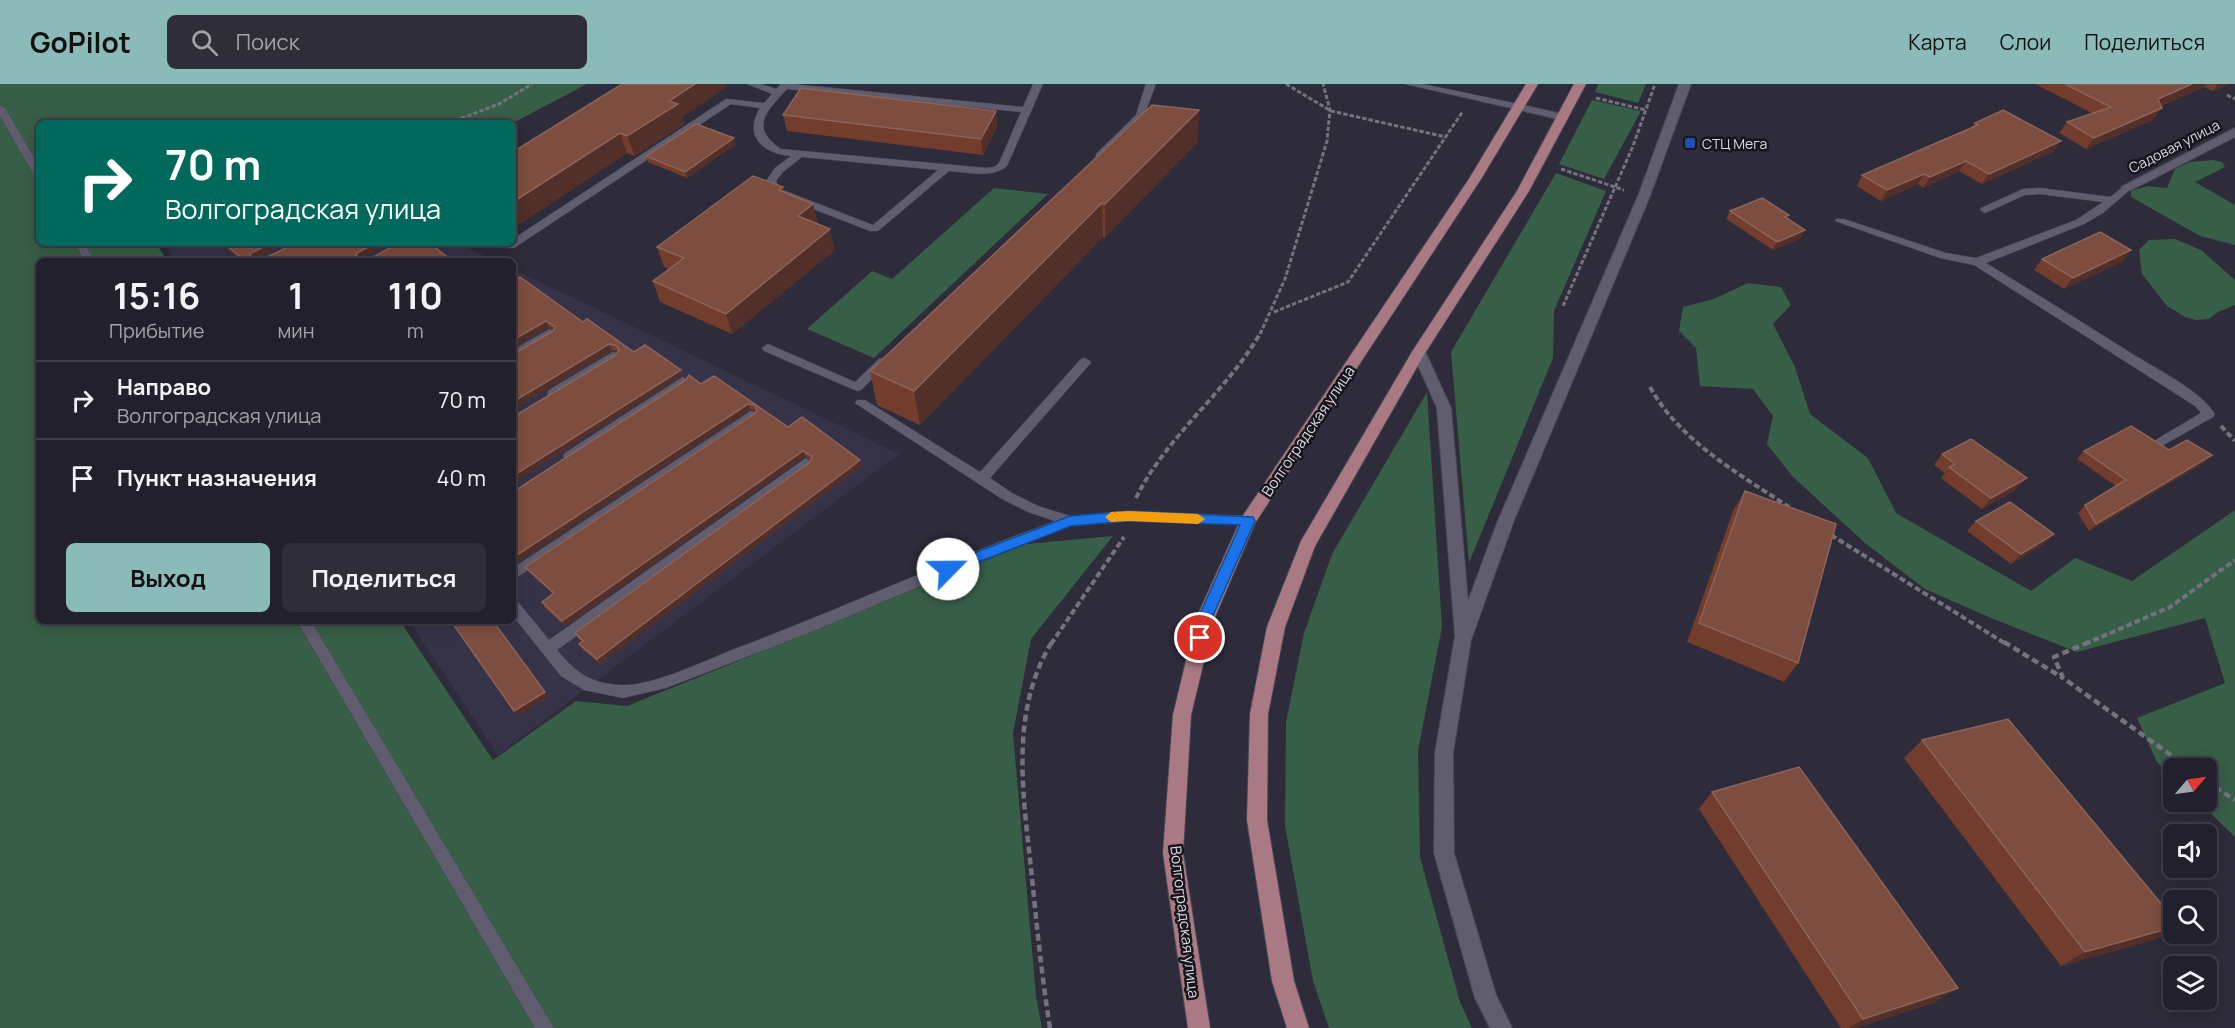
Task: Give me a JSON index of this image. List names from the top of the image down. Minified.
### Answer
{"streets":{"main road":["Садовая улица","Волгоградская улица"]},"places":{"transit":["СТЦ Мега"]},"north":"top right","page":{"header":"GoPilot","search":"Поиск","nav":["Карта","Слои","Поделиться"],"turn":["70 m","Волгоградская улица"],"eta":["15:16","Прибытие","1","мин","110","m"],"list":[{"name":"Направо","note":"Волгоградская улица","value":"70 m"},{"name":"Пункт назначения","value":"40 m"}],"buttons":["Выход","Поделиться"]}}
